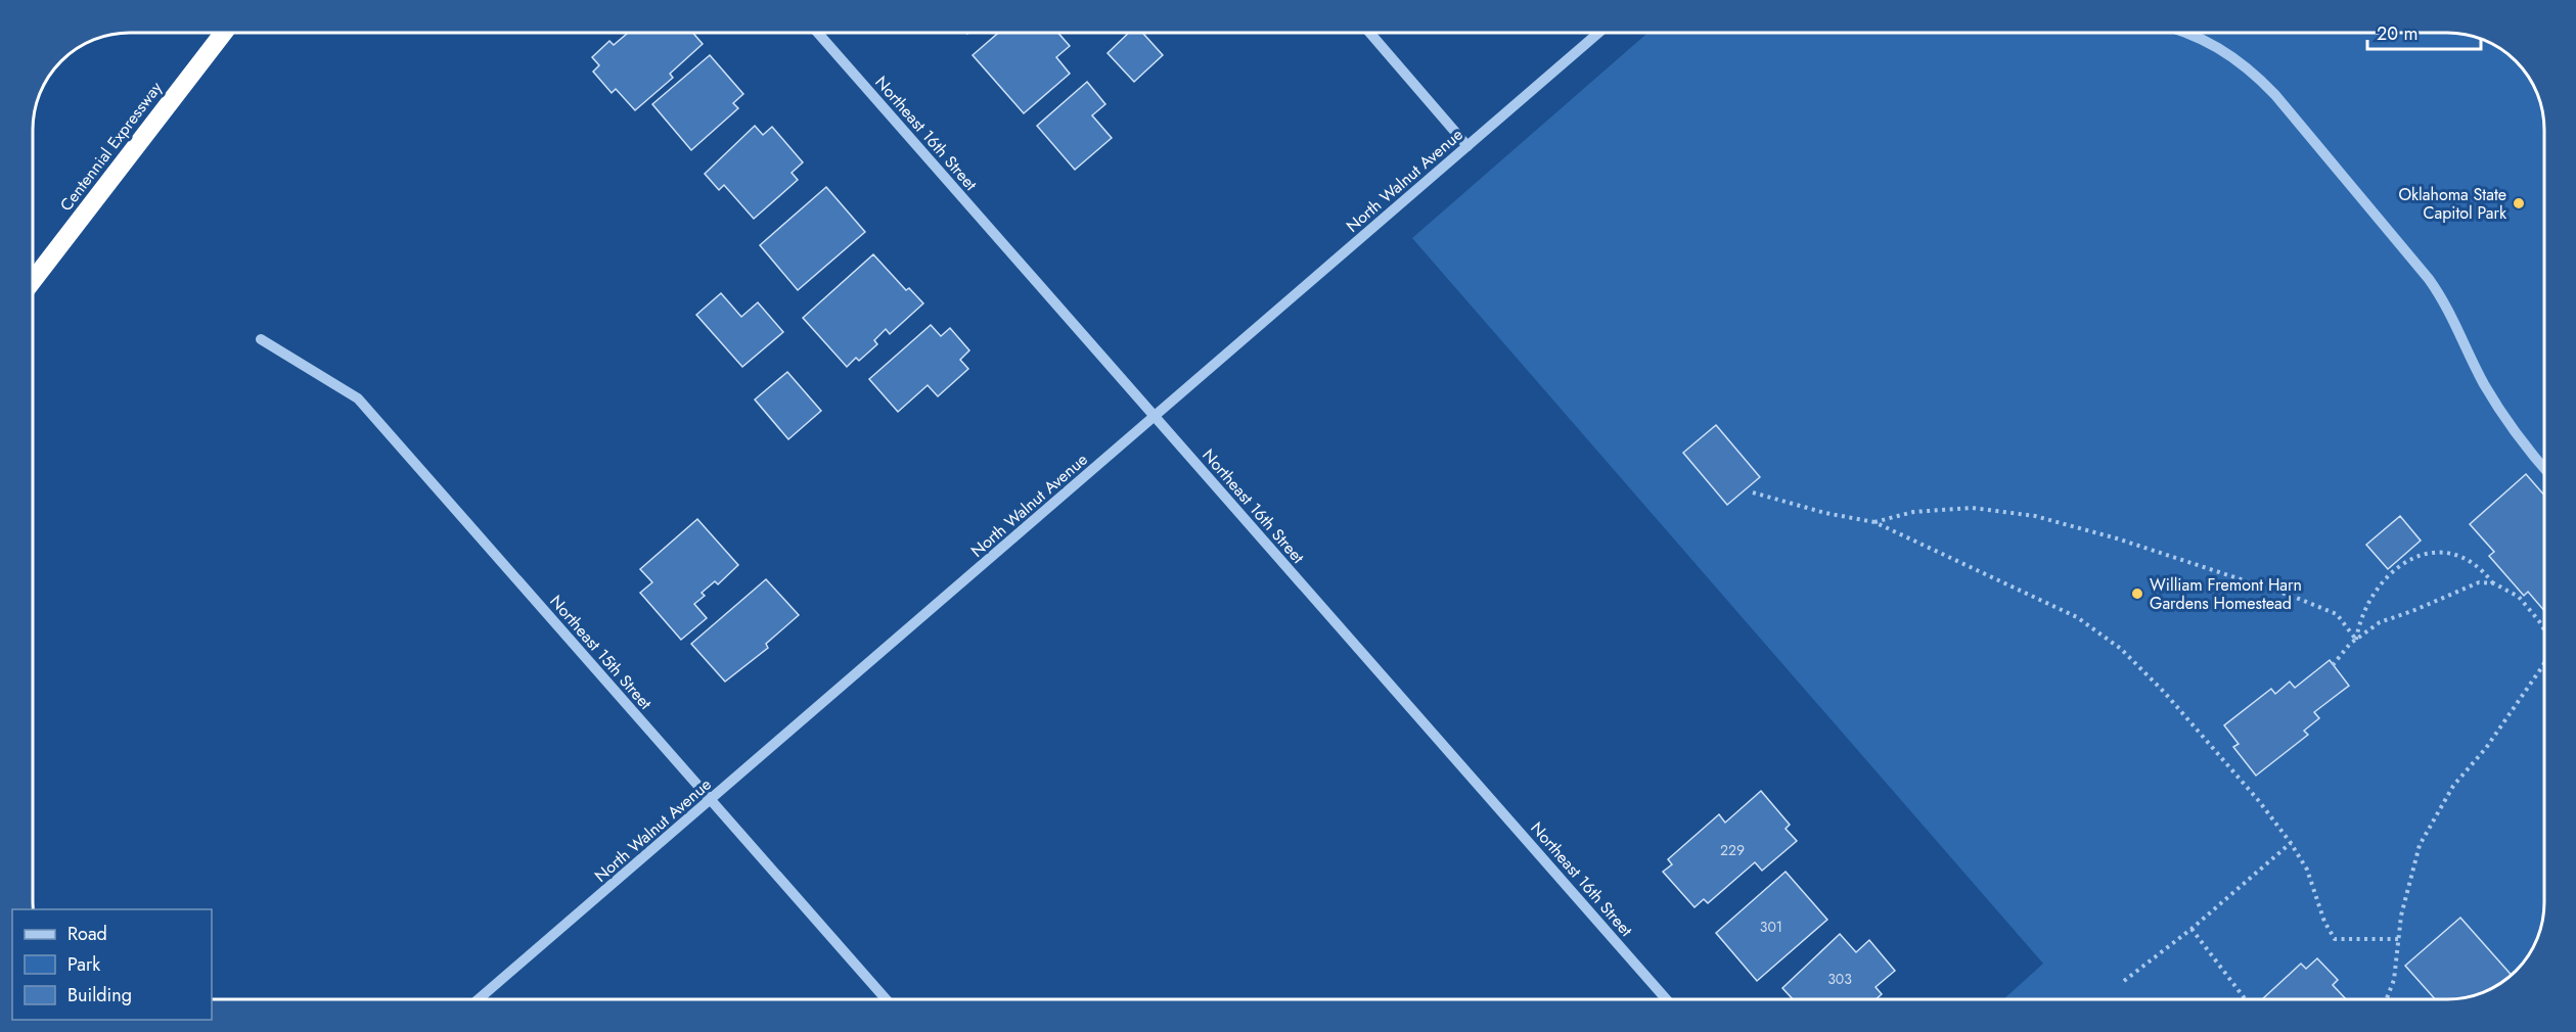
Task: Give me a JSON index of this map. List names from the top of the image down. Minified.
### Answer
{"streets":{"highway":["Centennial Expressway"],"street":["Northeast 16th Street","North Walnut Avenue","Northeast 15th Street"]},"crossings":[["Northeast 16th Street","North Walnut Avenue"],["North Walnut Avenue","Northeast 15th Street"]],"places":["Oklahoma State Capitol Park","William Fremont Harn Gardens Homestead"],"house_numbers":["229","301","303"],"legend":["Road","Park","Building"],"scale_bar":"20 m"}
